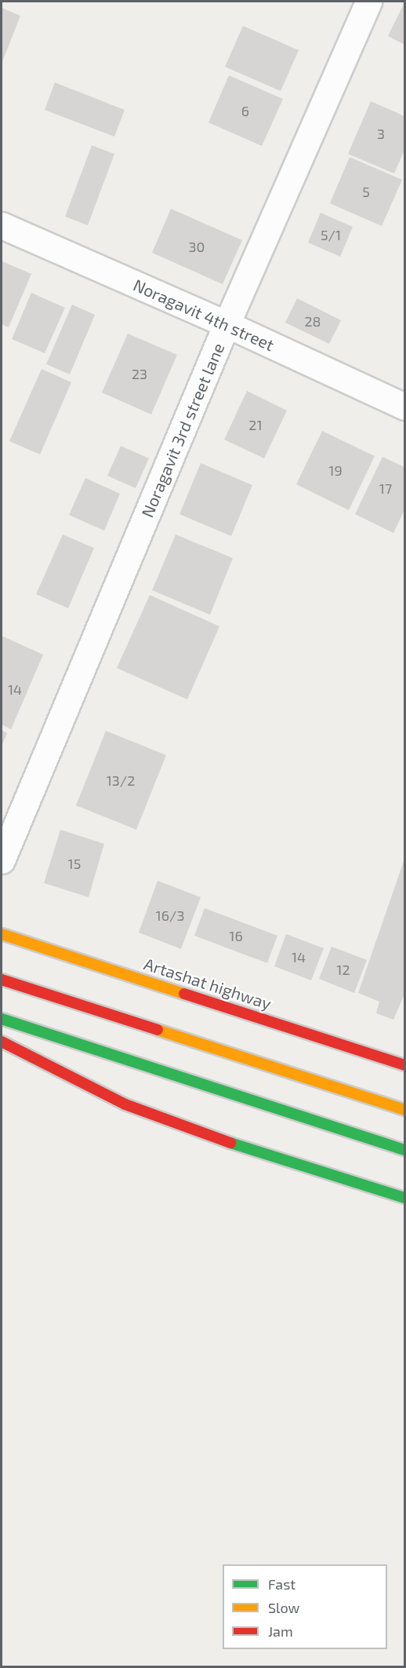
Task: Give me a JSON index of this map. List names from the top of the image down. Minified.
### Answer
{"streets":{"main road":["Artashat highway"],"street":["Noragavit 4th street","Noragavit 3rd street lane"]},"crossings":[["Noragavit 4th street","Noragavit 3rd street lane"]],"house_numbers":["6","3","5","5/1","30","28","23","21","19","17","14","13/2","15","16/3","16","14","12"],"legend":["Fast","Slow","Jam"]}
